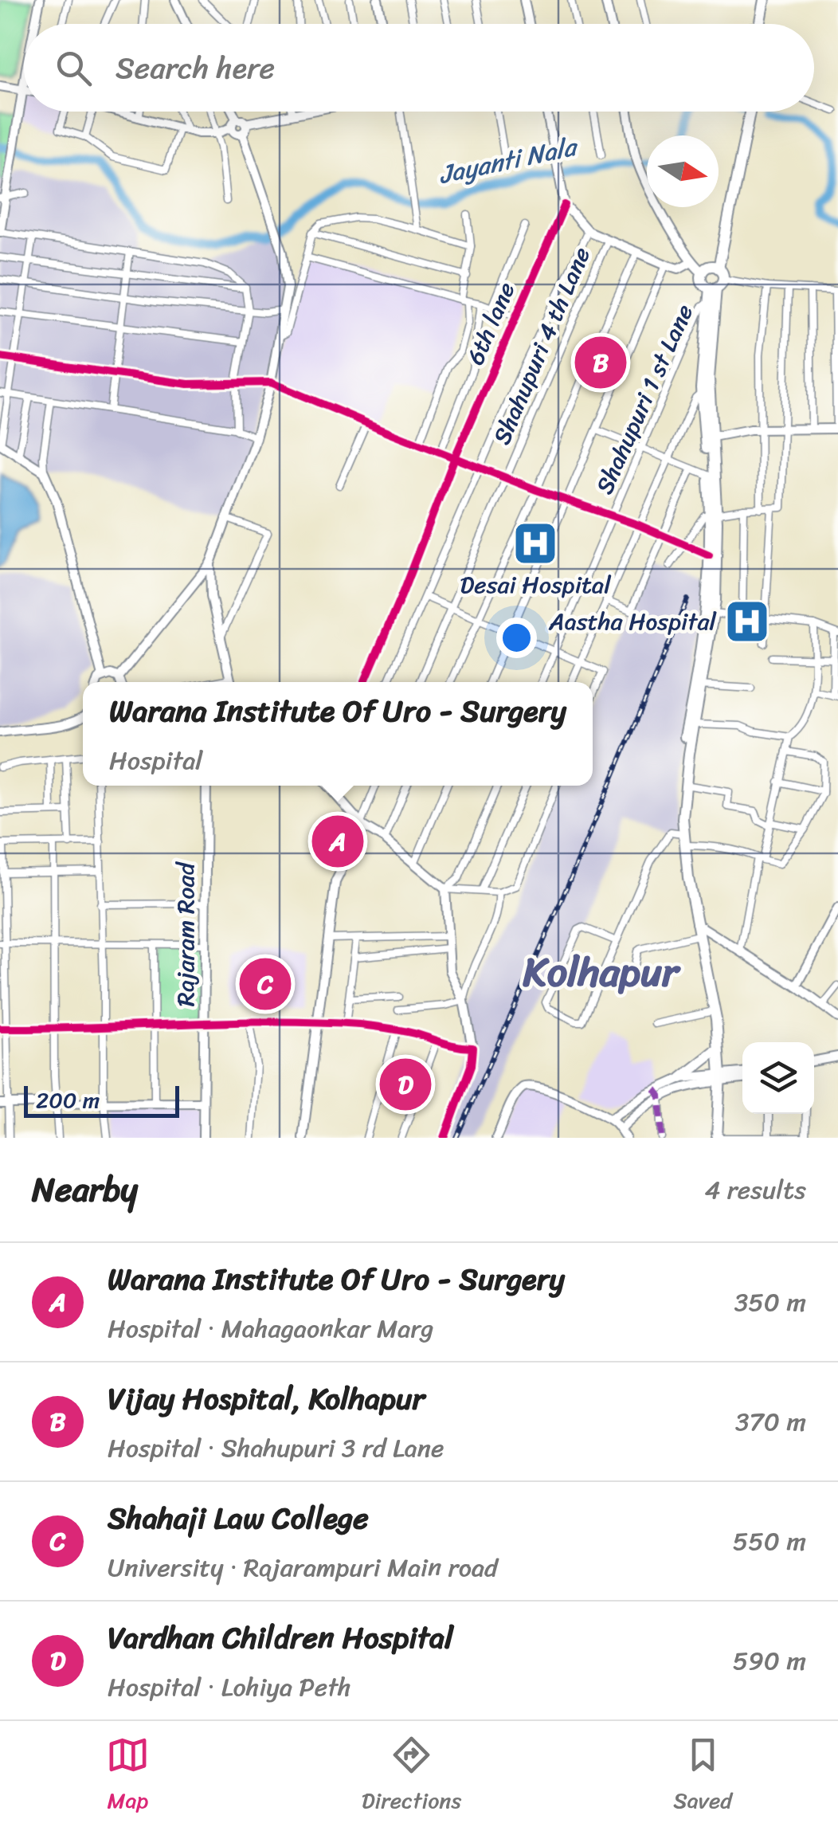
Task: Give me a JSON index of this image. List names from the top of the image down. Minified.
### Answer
{"streets":{"street":["6th lane","Shahupuri 4 th Lane","Shahupuri 1 st Lane","Rajaram Road"]},"districts":["Kolhapur"],"water":["Jayanti Nala"],"places":{"hospital":["Desai Hospital","Aastha Hospital"]},"scale_bar":"200 m","north":"right","page":{"search":"Search here","pins":["B","A","C","D"],"popup":["Warana Institute Of Uro - Surgery","Hospital"],"scale":"200 m","heading":["Nearby","4 results"],"list":[{"mark":"A","name":"Warana Institute Of Uro - Surgery","note":"Hospital · Mahagaonkar Marg","value":"350 m"},{"mark":"B","name":"Vijay Hospital, Kolhapur","note":"Hospital · Shahupuri 3 rd Lane","value":"370 m"},{"mark":"C","name":"Shahaji Law College","note":"University · Rajarampuri Main road","value":"550 m"},{"mark":"D","name":"Vardhan Children Hospital","note":"Hospital · Lohiya Peth","value":"590 m"}],"nav":["Map","Directions","Saved"]}}
